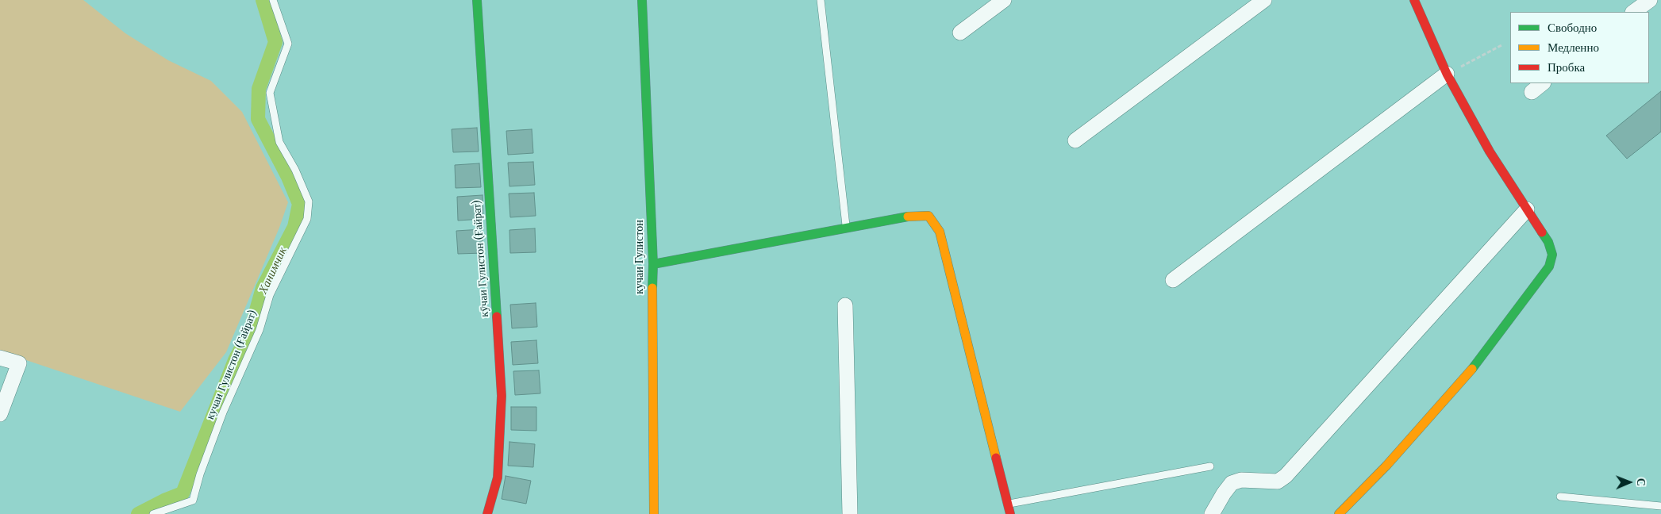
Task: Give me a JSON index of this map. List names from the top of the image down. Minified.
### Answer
{"streets":{"street":["кучаи Гулистон","кӯчаи Гулистон (Ғайрат)"],"lane":["кучаи Гулистон (Ғайрат)"]},"water":["Ханимчик"],"legend":["Свободно","Медленно","Пробка"],"north":"right"}
